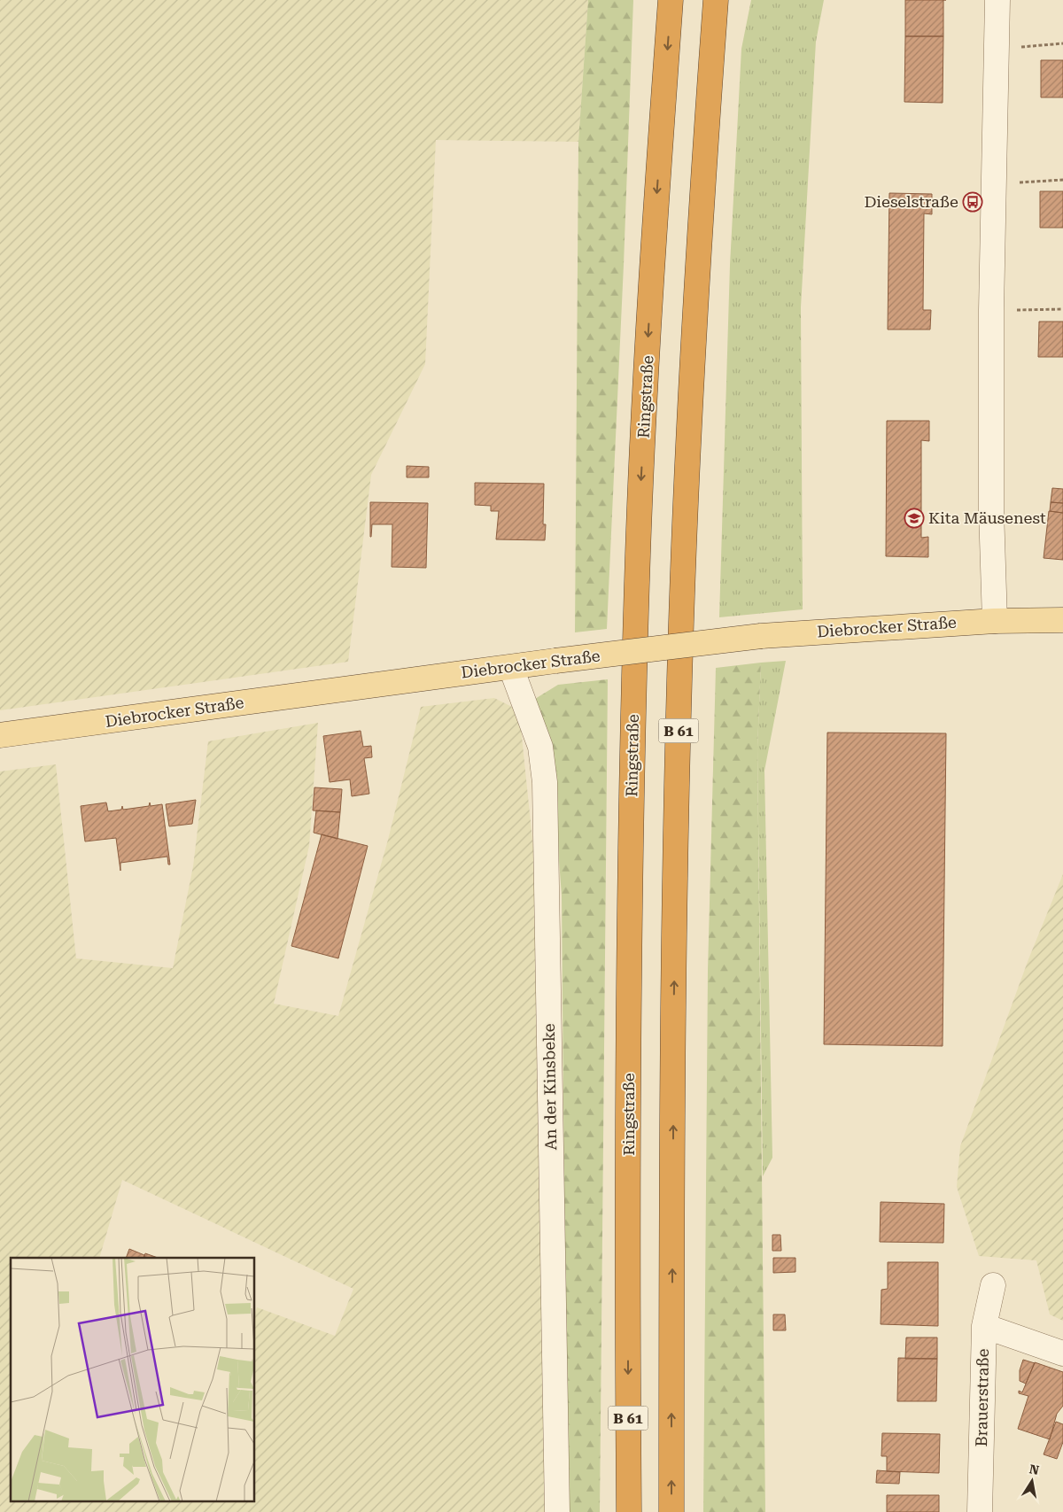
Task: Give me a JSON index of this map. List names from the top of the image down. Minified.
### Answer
{"streets":{"highway":["Ringstraße","B 61"],"main road":["Diebrocker Straße"],"street":["An der Kinsbeke","Brauerstraße"]},"crossings":[["Diebrocker Straße","An der Kinsbeke"]],"places":{"bus stop":["Dieselstraße"],"school or university":["Kita Mäusenest"]},"north":"top"}
